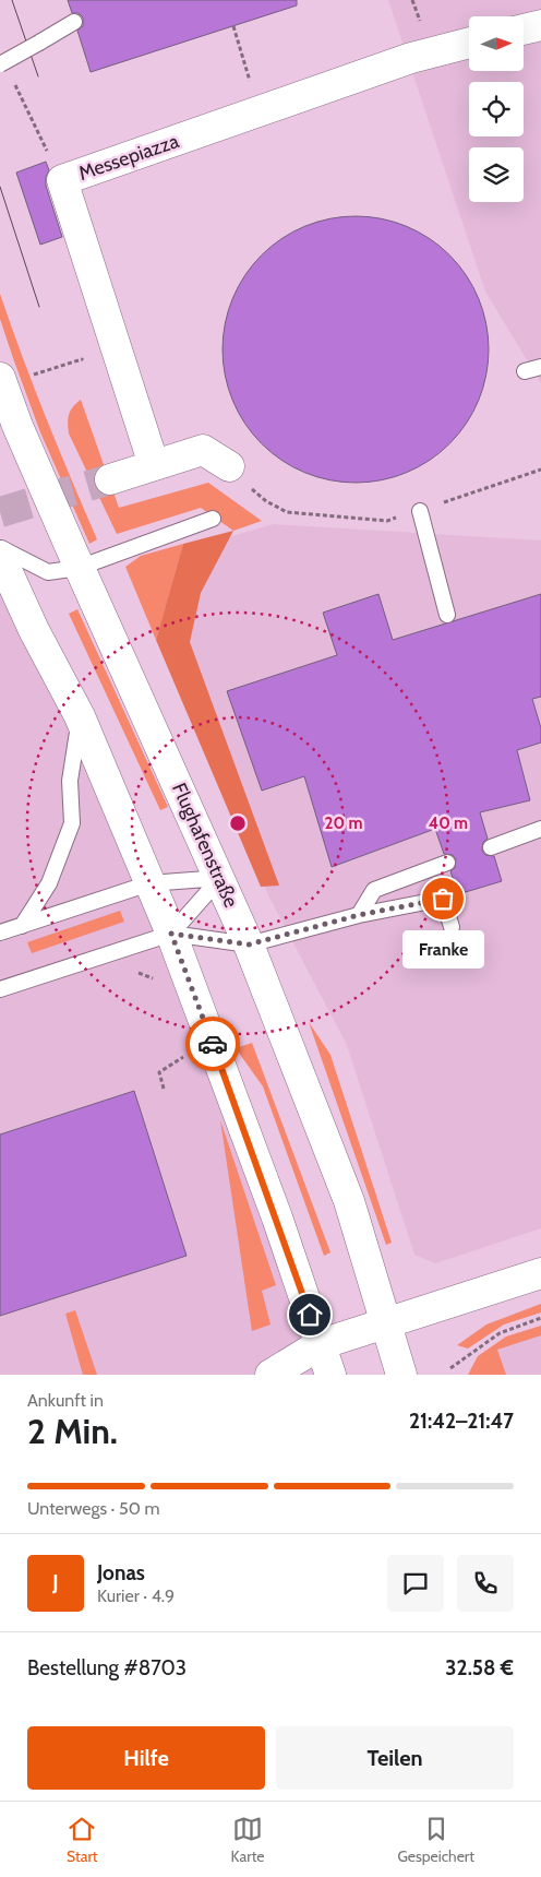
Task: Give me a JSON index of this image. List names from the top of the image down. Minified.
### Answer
{"streets":{"main road":["Messepiazza","Flughafenstraße"]},"places":["Franke"],"north":"right","page":{"bubble":"Franke","heading":["2 Min.","Ankunft in","21:42–21:47"],"panel":["Jonas","Kurier · 4.9","Bestellung #8703","32.58 €"],"bar":"Unterwegs · 50 m","round":"J","buttons":["Hilfe","Teilen"],"tabs":["Start","Karte","Gespeichert"]},"rings":["20 m","40 m"]}
